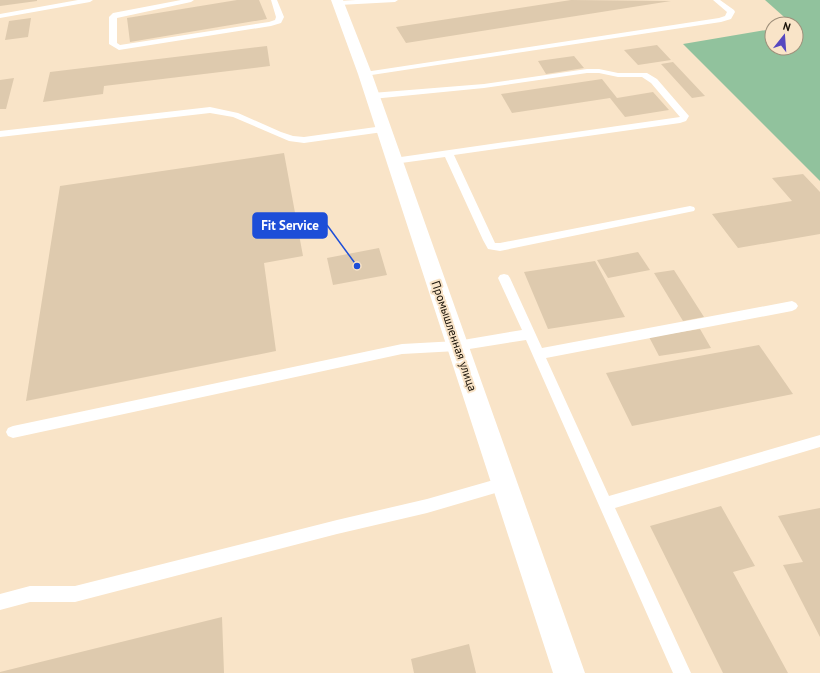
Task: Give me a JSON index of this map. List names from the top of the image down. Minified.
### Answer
{"streets":{"street":["Промышленная улица"]},"places":["Fit Service"],"north":"top"}
